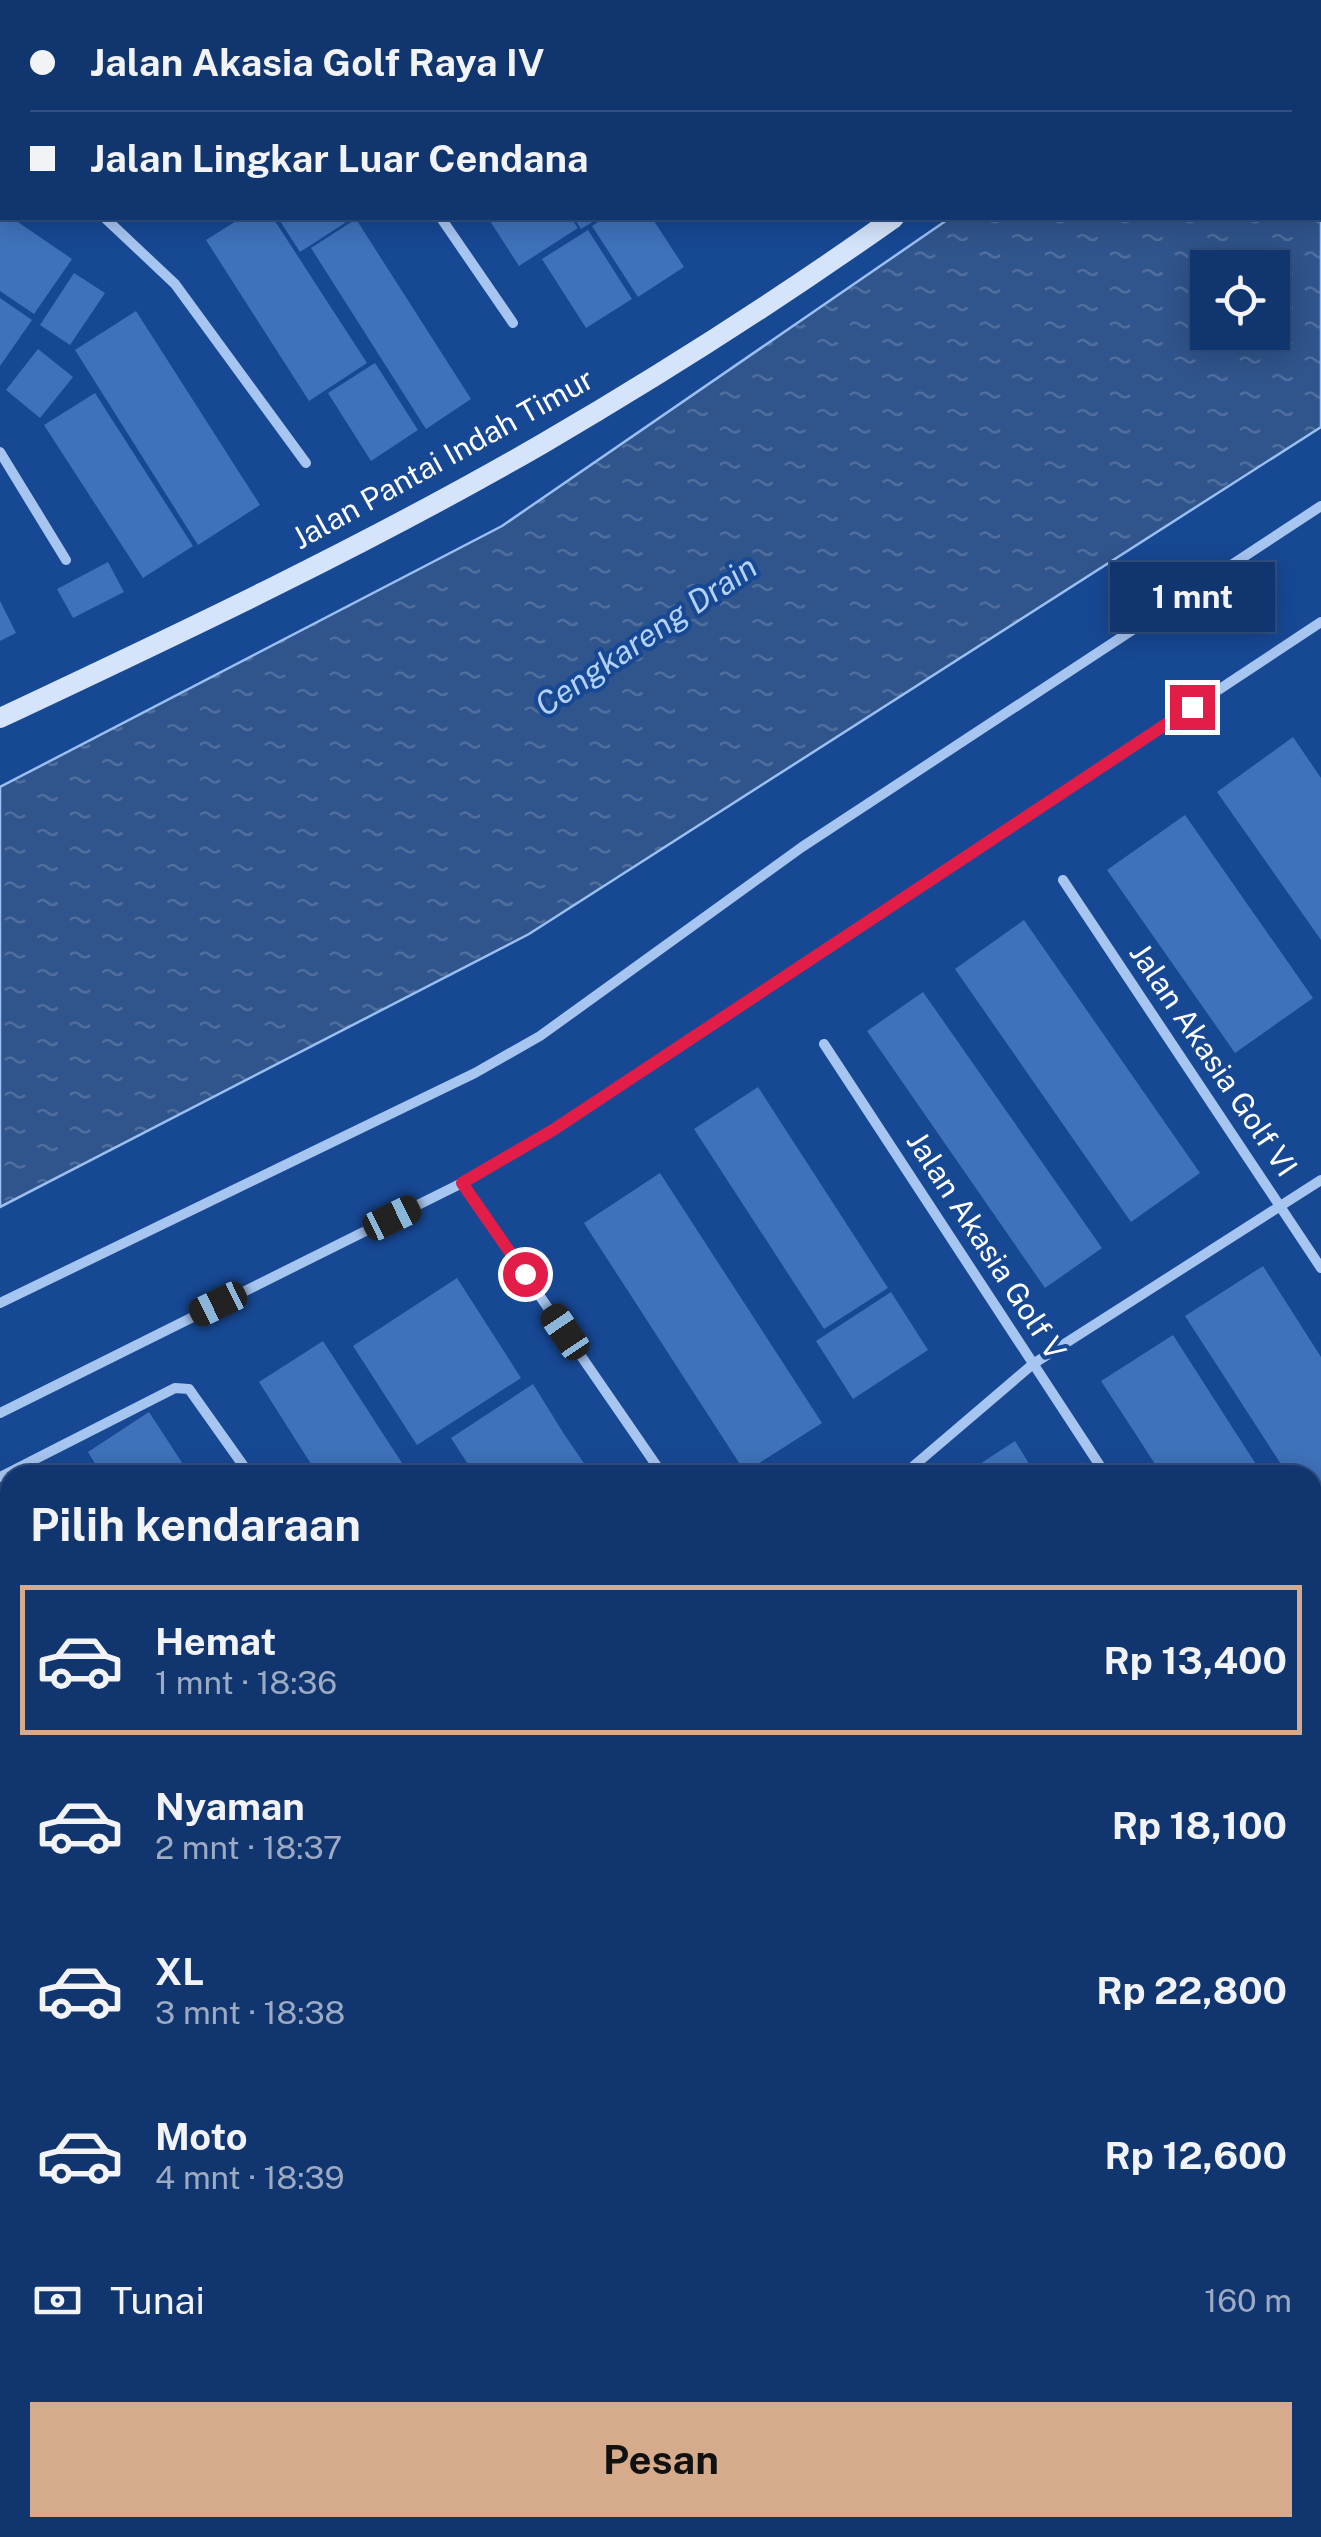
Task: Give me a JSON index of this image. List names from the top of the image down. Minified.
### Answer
{"streets":{"street":["Jalan Pantai Indah Timur","Jalan Akasia Golf VI","Jalan Akasia Golf V"]},"water":["Cengkareng Drain"],"page":{"banner":["Jalan Akasia Golf Raya IV","Jalan Lingkar Luar Cendana"],"bubble":"1 mnt","heading":"Pilih kendaraan","list":[{"name":"Hemat","note":"1 mnt · 18:36","value":"Rp 13,400"},{"name":"Nyaman","note":"2 mnt · 18:37","value":"Rp 18,100"},{"name":"XL","note":"3 mnt · 18:38","value":"Rp 22,800"},{"name":"Moto","note":"4 mnt · 18:39","value":"Rp 12,600"}],"pay":["Tunai","160 m"],"buttons":"Pesan"}}
